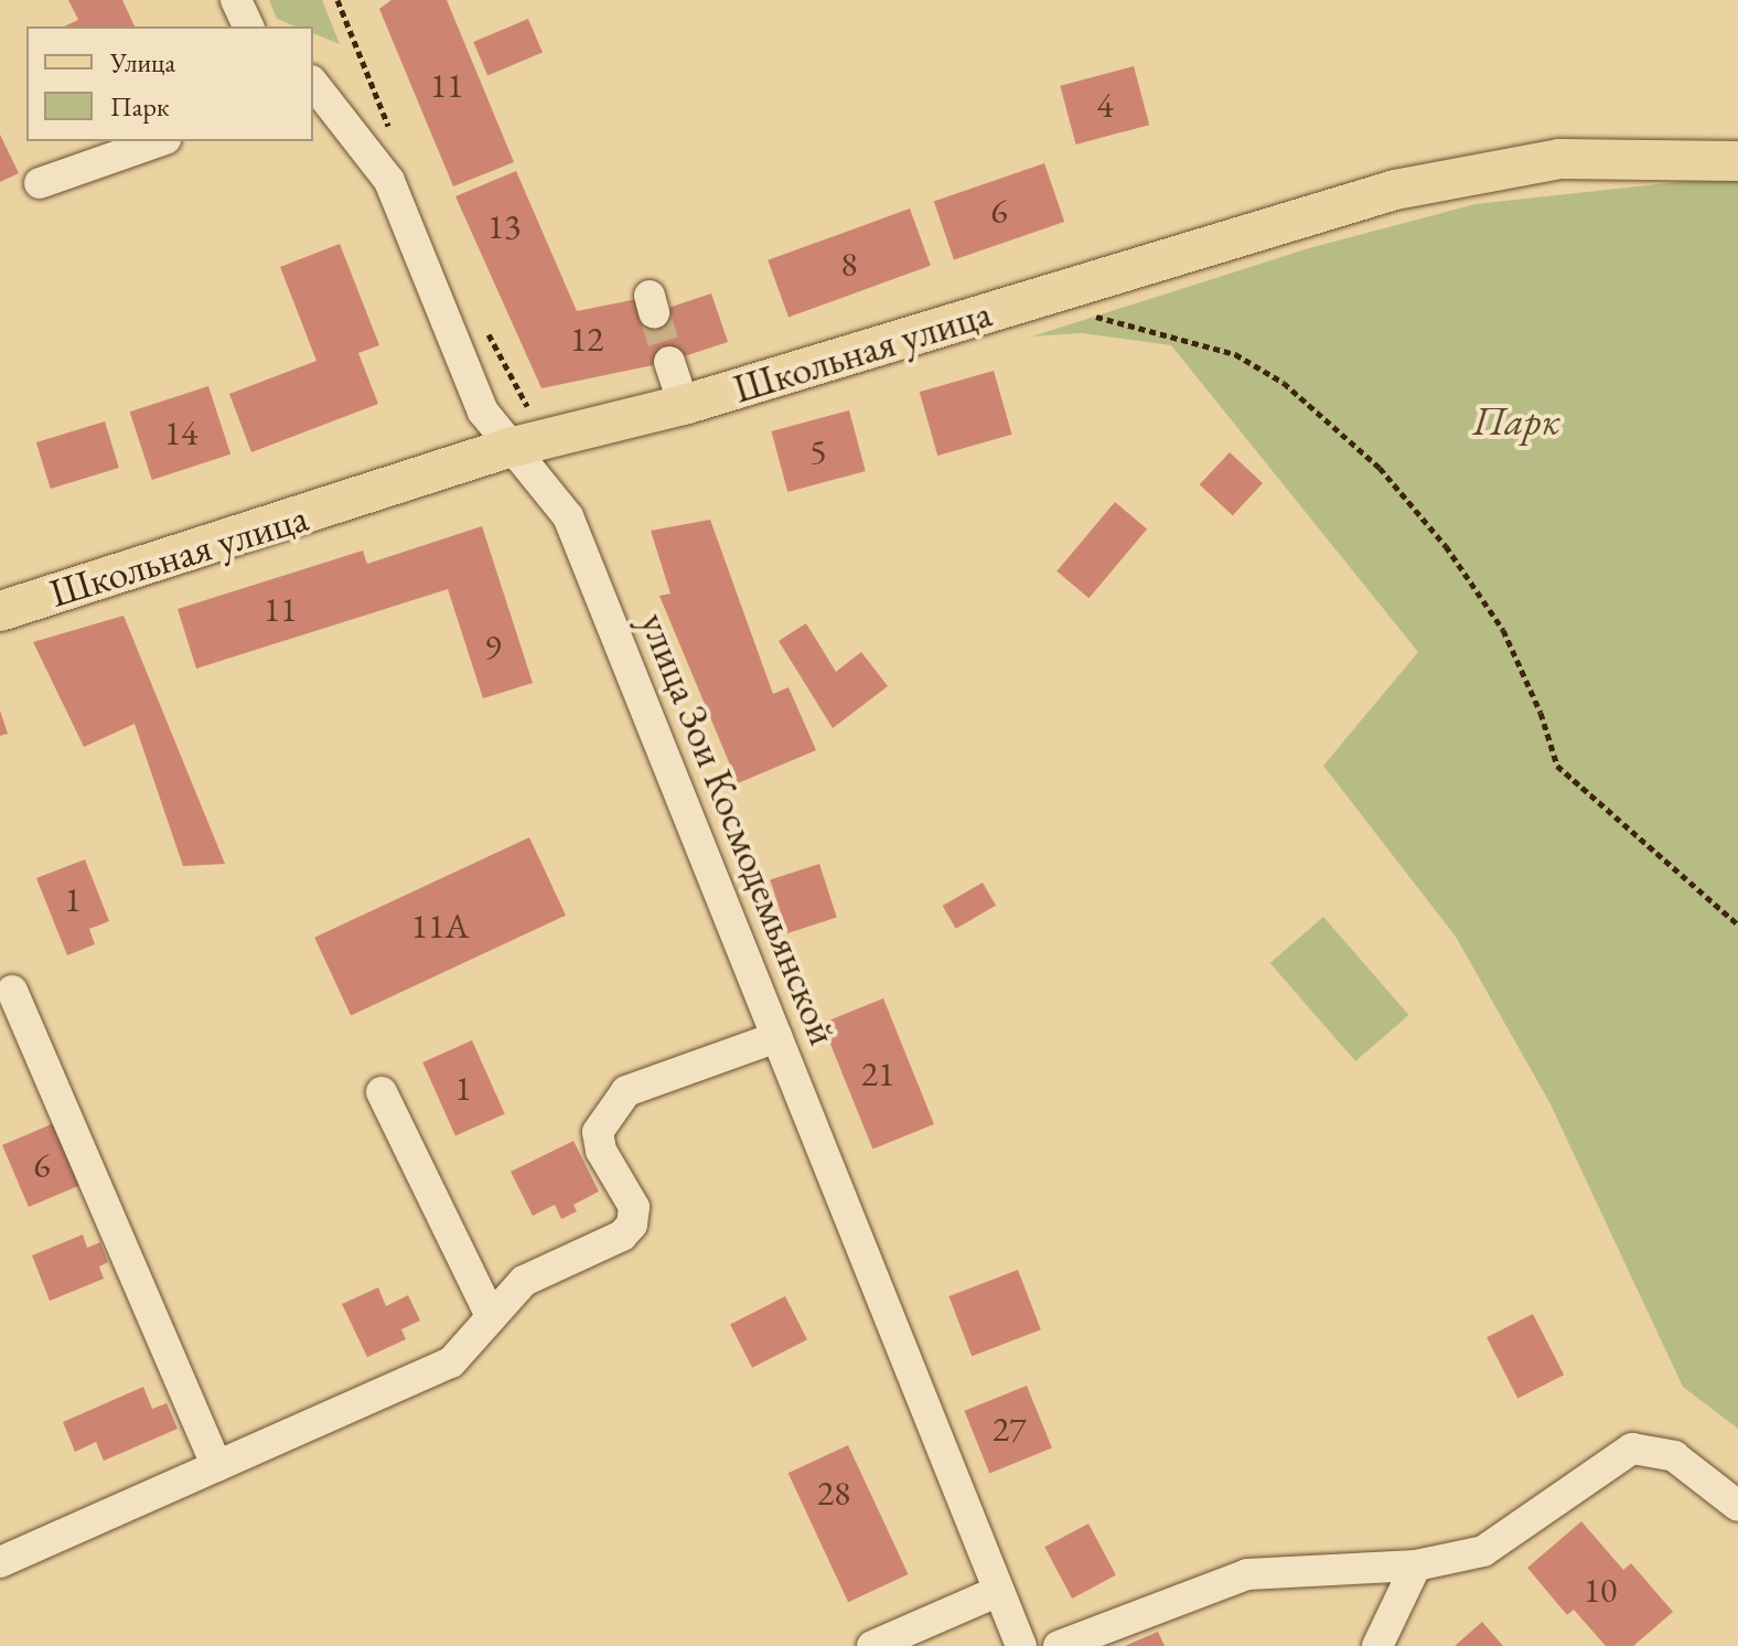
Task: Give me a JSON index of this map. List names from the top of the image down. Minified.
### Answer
{"streets":{"main road":["Школьная улица"],"street":["улица Зои Космодемьянской"]},"crossings":[["Школьная улица","улица Зои Космодемьянской"]],"parks":["Парк"],"house_numbers":["11","4","6","13","8","12","14","5","11","9","1","11А","21","1","6","27","28","10"],"legend":["Улица","Парк"]}
